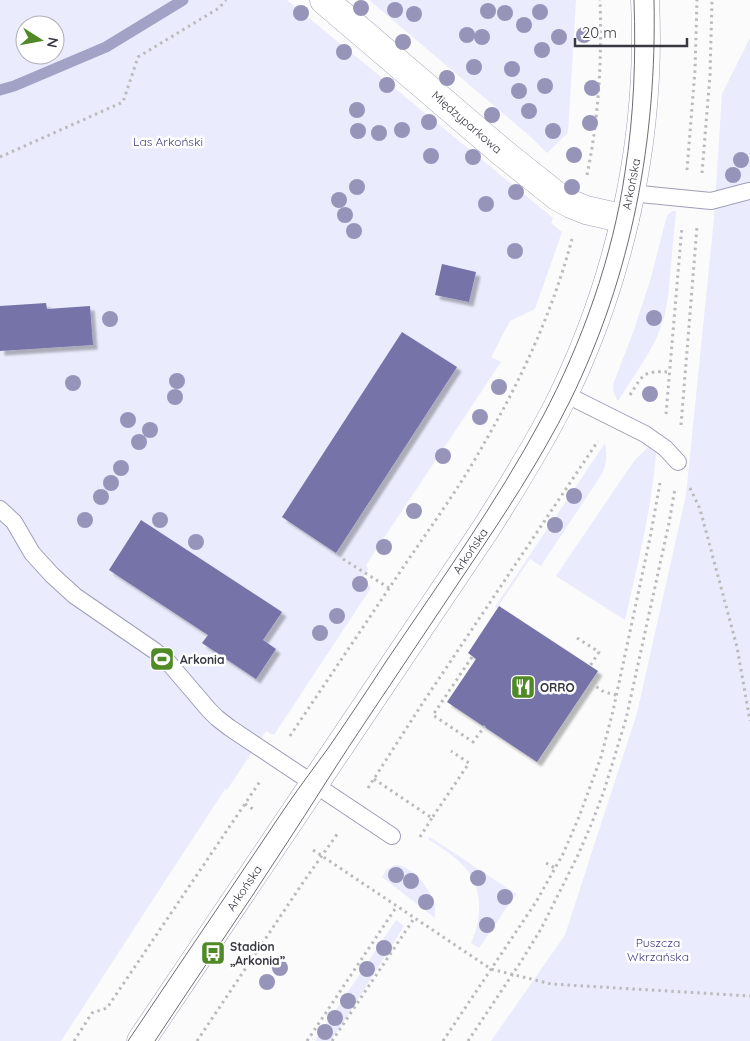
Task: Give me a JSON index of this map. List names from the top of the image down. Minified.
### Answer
{"streets":{"street":["Międzyparkowa","Arkońska"]},"crossings":[["Międzyparkowa","Arkońska"]],"parks":["Las Arkoński","Puszcza Wkrzańska"],"places":{"sports":["Arkonia"],"restaurant":["ORRO"],"bus stop":["Stadion „Arkonia”"]},"scale_bar":"20 m","north":"right"}
